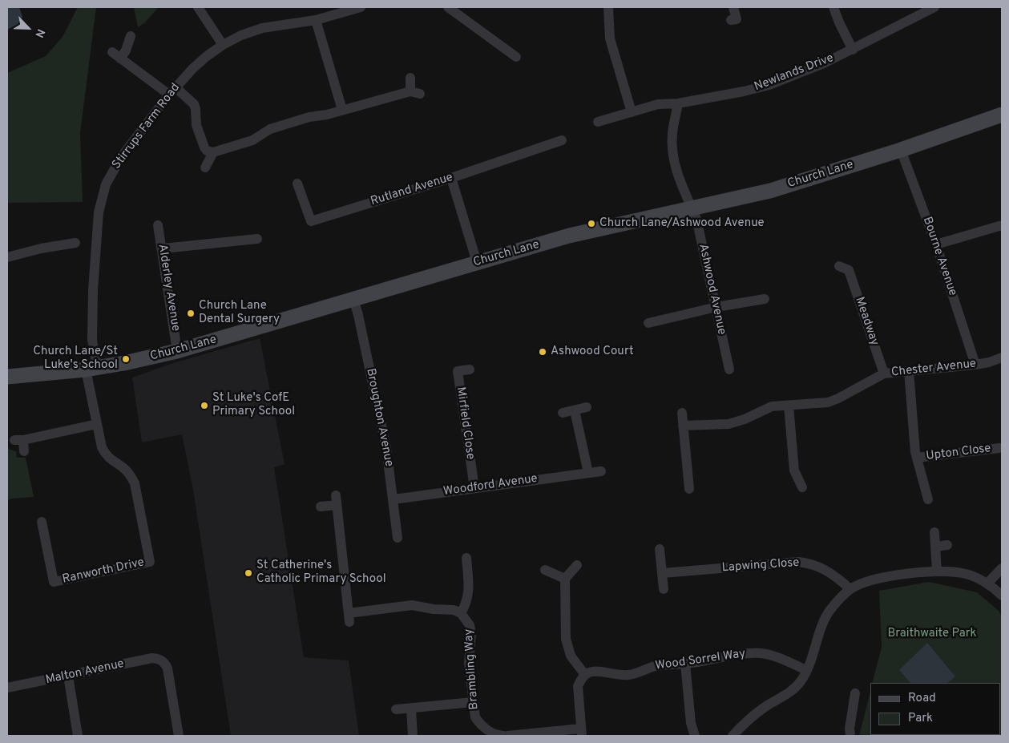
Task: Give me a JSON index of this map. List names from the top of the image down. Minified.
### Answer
{"streets":{"main road":["Church Lane"],"street":["Newlands Drive","Stirrups Farm Road","Rutland Avenue","Bourne Avenue","Alderley Avenue","Ashwood Avenue","Meadway","Chester Avenue","Broughton Avenue","Mirfield Close","Upton Close","Woodford Avenue","Lapwing Close","Ranworth Drive","Wood Sorrel Way","Brambling Way","Malton Avenue"]},"crossings":[["Newlands Drive","Ashwood Avenue"],["Stirrups Farm Road","Church Lane"],["Stirrups Farm Road","Ranworth Drive"],["Church Lane","Bourne Avenue"],["Church Lane","Alderley Avenue"],["Church Lane","Ashwood Avenue"],["Church Lane","Broughton Avenue"],["Church Lane","Ranworth Drive"],["Bourne Avenue","Chester Avenue"],["Meadway","Chester Avenue"],["Broughton Avenue","Woodford Avenue"],["Mirfield Close","Woodford Avenue"]],"parks":["Braithwaite Park"],"places":["Church Lane/Ashwood Avenue","Church Lane Dental Surgery","Ashwood Court","Church Lane/St Luke's School","St Luke's CofE Primary School","St Catherine's Catholic Primary School"],"legend":["Road","Park"],"north":"bottom right"}
